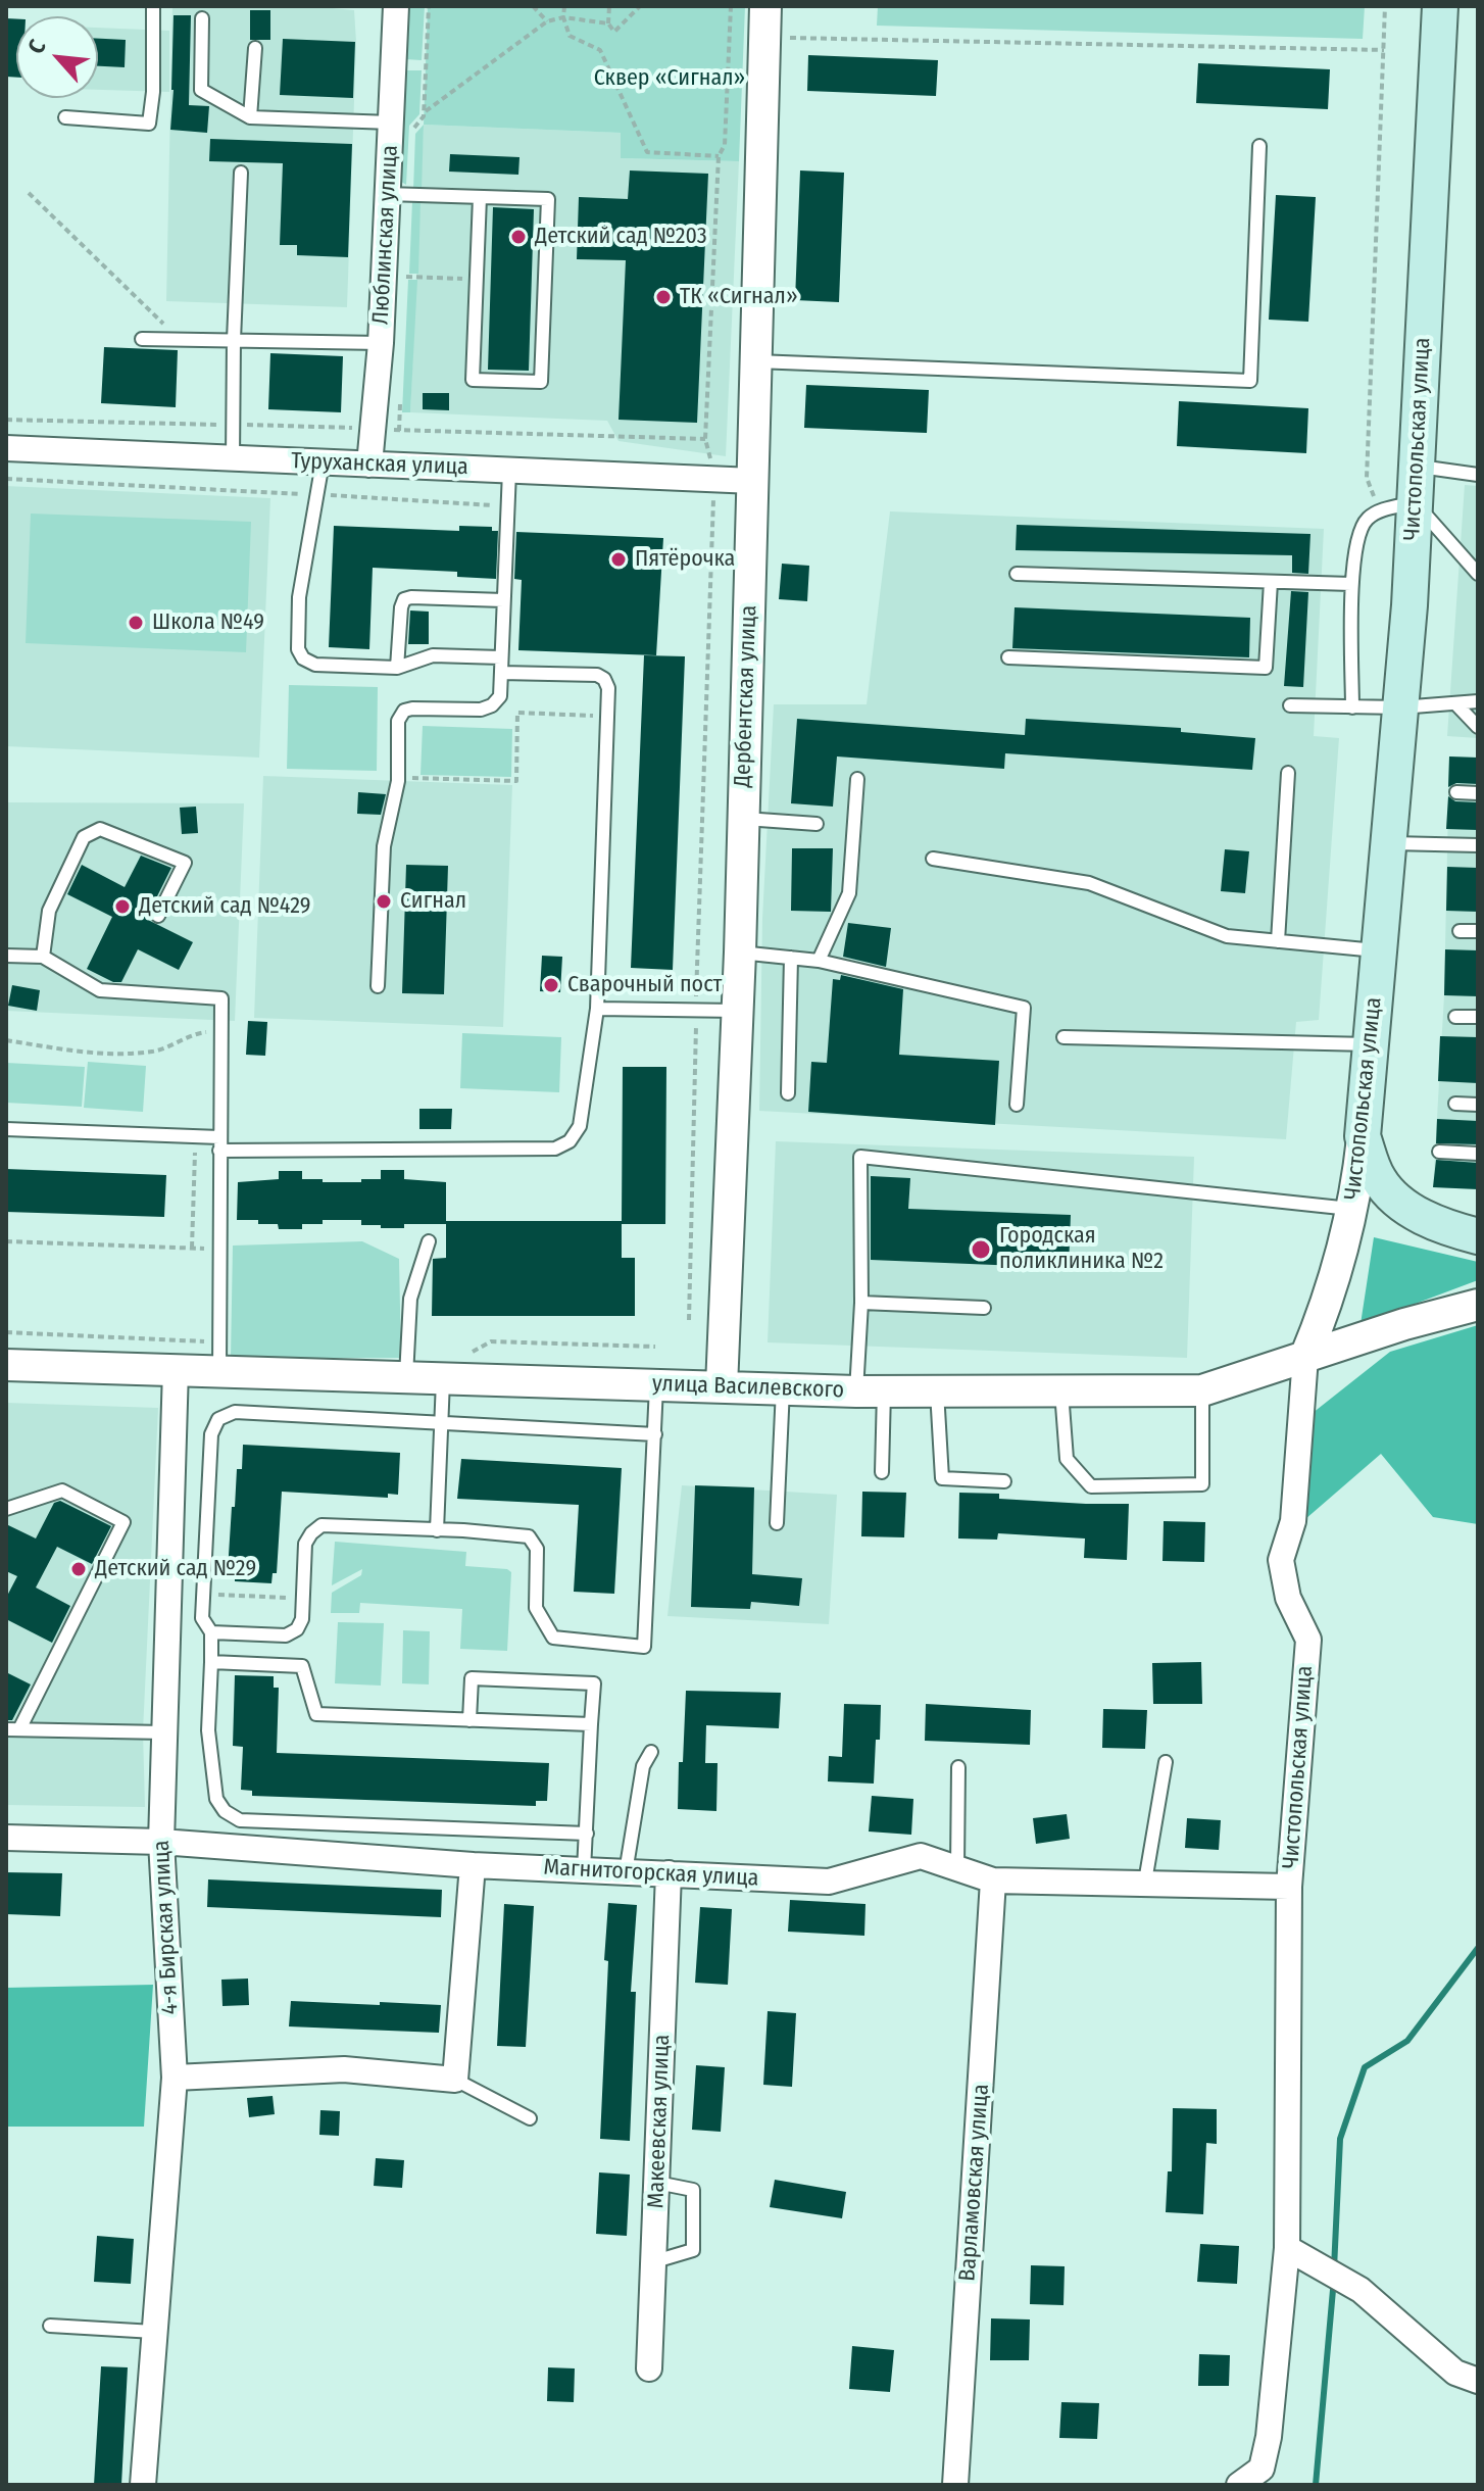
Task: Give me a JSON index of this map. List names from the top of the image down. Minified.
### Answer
{"streets":{"main road":["Чистопольская улица"],"street":["Люблинская улица","Туруханская улица","Дербентская улица","улица Василевского","Магнитогорская улица","4-я Бирская улица","Макеевская улица","Варламовская улица"]},"crossings":[["Люблинская улица","Туруханская улица"],["Чистопольская улица","улица Василевского"],["Чистопольская улица","Магнитогорская улица"],["Туруханская улица","Дербентская улица"],["Дербентская улица","улица Василевского"],["улица Василевского","4-я Бирская улица"],["Магнитогорская улица","4-я Бирская улица"],["Магнитогорская улица","Макеевская улица"],["Магнитогорская улица","Варламовская улица"]],"parks":["Сквер «Сигнал»"],"places":["Детский сад №203","ТК «Сигнал»","Пятёрочка","Школа №49","Сигнал","Детский сад №429","Сварочный пост","Городская поликлиника №2","Детский сад №29"],"north":"top left"}
